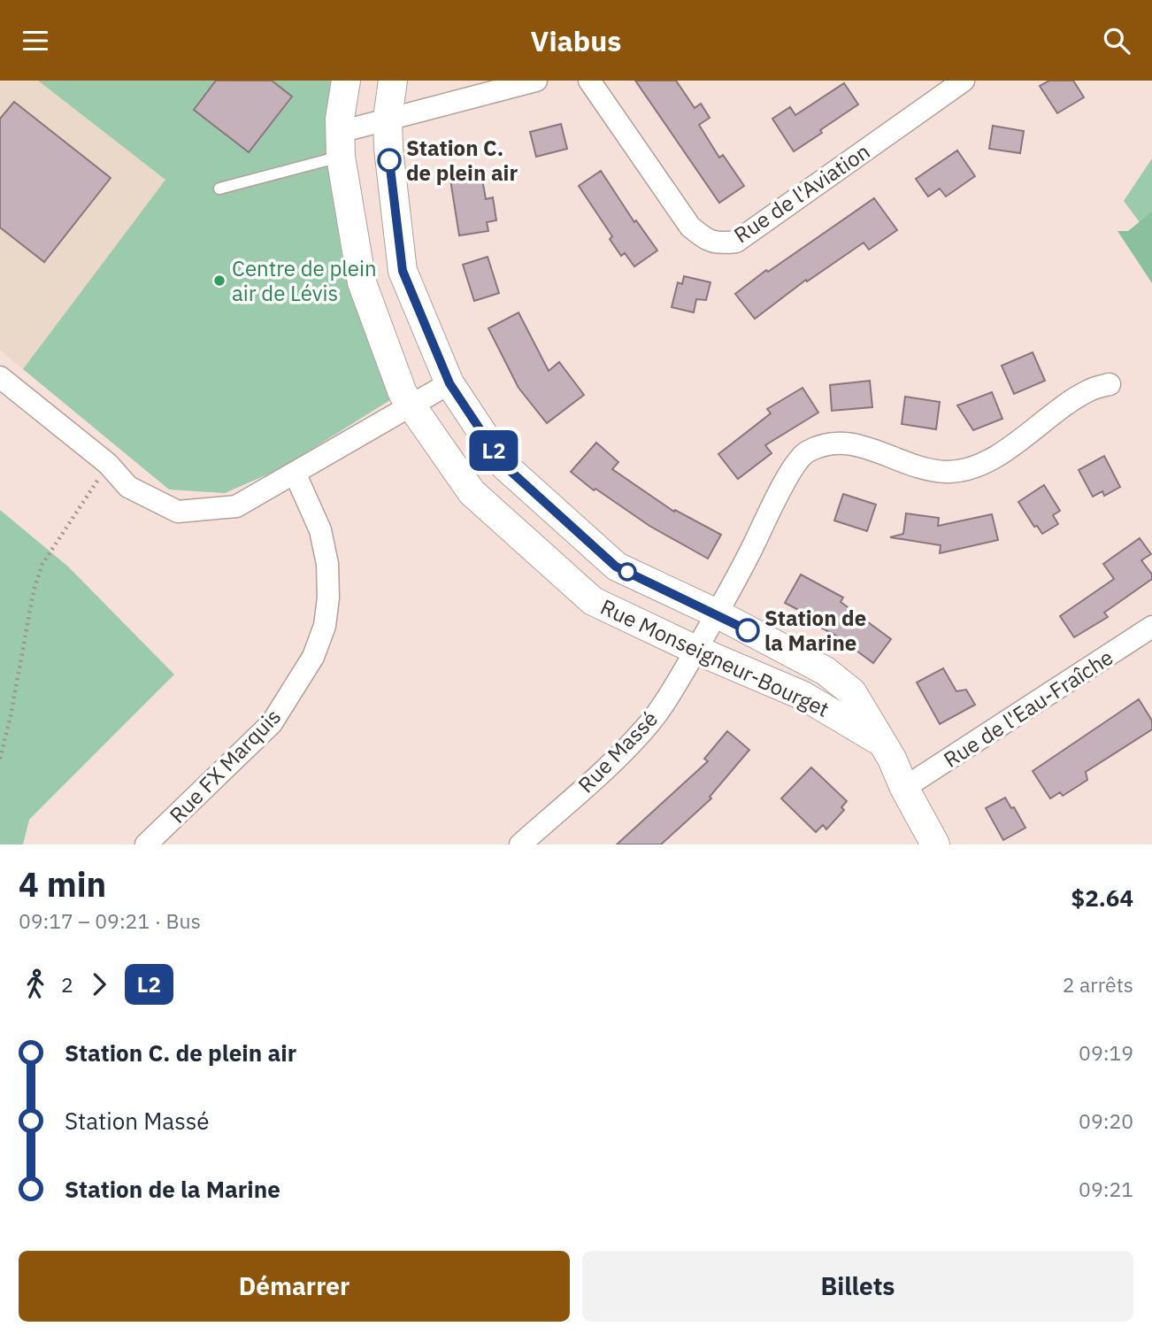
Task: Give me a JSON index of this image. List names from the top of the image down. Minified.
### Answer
{"streets":{"street":["Rue de l'Aviation","Rue Monseigneur-Bourget","Rue de l'Eau-Fraîche","Rue Massé","Rue FX Marquis"]},"crossings":[["Rue Monseigneur-Bourget","Rue de l'Eau-Fraîche"],["Rue Monseigneur-Bourget","Rue Massé"]],"places":["Station C. de plein air","Centre de plein air de Lévis","Station de la Marine"],"lines":["bus line L2"],"page":{"header":"Viabus","on_map":"L2","heading":["4 min","09:17 – 09:21 · Bus","$2.64"],"legs":["2","L2","2 arrêts"],"list":[{"name":"Station C. de plein air","value":"09:19"},{"name":"Station Massé","value":"09:20"},{"name":"Station de la Marine","value":"09:21"}],"buttons":["Démarrer","Billets"]}}
